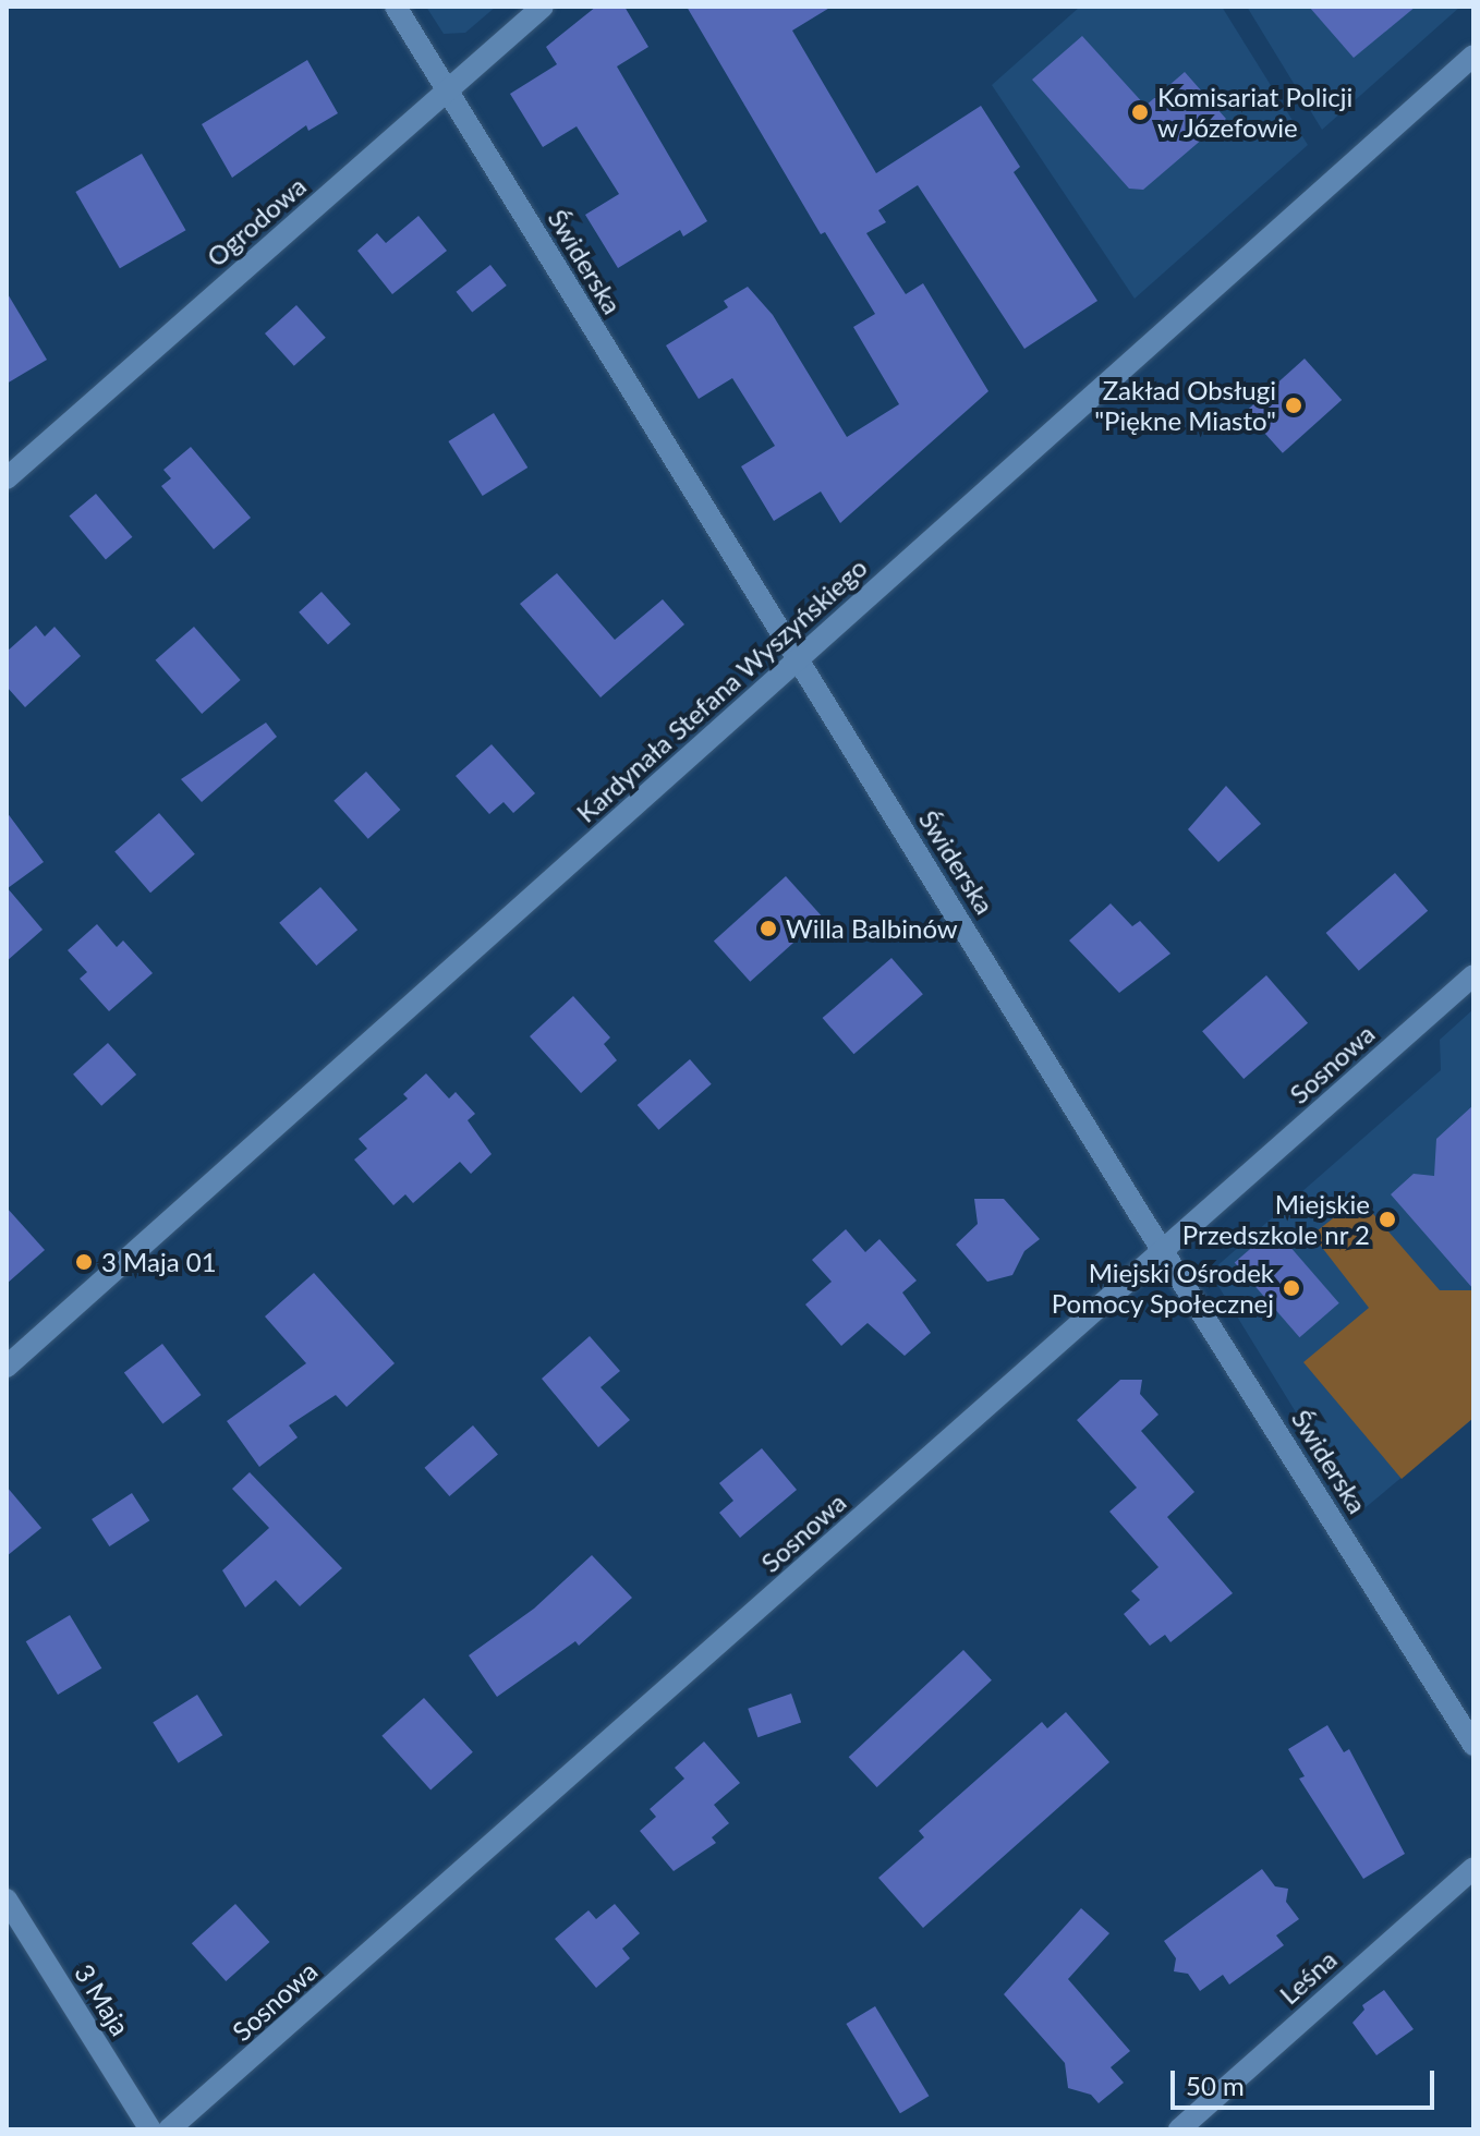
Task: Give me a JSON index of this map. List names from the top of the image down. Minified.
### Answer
{"streets":{"street":["Ogrodowa","Świderska","Kardynała Stefana Wyszyńskiego","Sosnowa","Leśna","3 Maja"]},"crossings":[["Ogrodowa","Świderska"],["Świderska","Kardynała Stefana Wyszyńskiego"],["Świderska","Sosnowa"]],"places":["Komisariat Policji w Józefowie","Zakład Obsługi \"Piękne Miasto\"","Willa Balbinów","Miejskie Przedszkole nr 2","3 Maja 01","Miejski Ośrodek Pomocy Społecznej"],"scale_bar":"50 m"}
